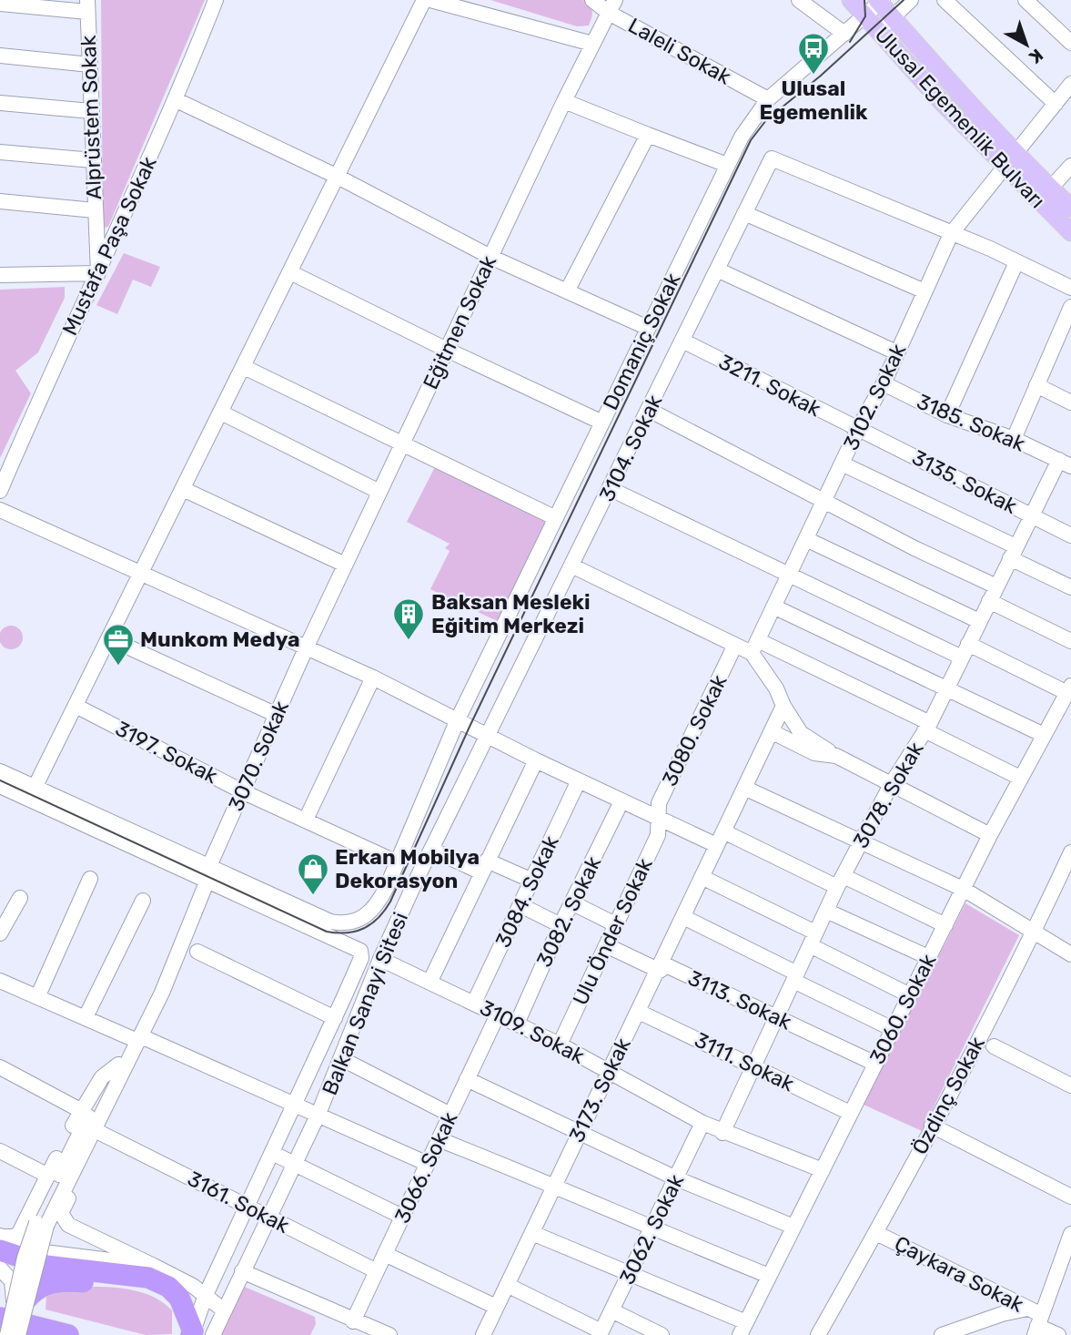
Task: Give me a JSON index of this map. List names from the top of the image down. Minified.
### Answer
{"streets":{"main road":["Ulusal Egemenlik Bulvarı"],"street":["Laleli Sokak","Alprüstem Sokak","Mustafa Paşa Sokak","Eğitmen Sokak","Domaniç Sokak","3211. Sokak","3102. Sokak","3185. Sokak","3104. Sokak","3135. Sokak","3080. Sokak","3197. Sokak","3070. Sokak","3078. Sokak","3084. Sokak","3082. Sokak","Ulu Önder Sokak","3113. Sokak","Balkan Sanayi Sitesi","3060. Sokak","3109. Sokak","3111. Sokak","3173. Sokak","Özdinç Sokak","3066. Sokak","3161. Sokak","3062. Sokak","Çaykara Sokak"]},"crossings":[["Laleli Sokak","Eğitmen Sokak"],["Laleli Sokak","Domaniç Sokak"],["Alprüstem Sokak","Mustafa Paşa Sokak"],["Ulusal Egemenlik Bulvarı","Domaniç Sokak"],["Ulusal Egemenlik Bulvarı","3102. Sokak"],["Eğitmen Sokak","3070. Sokak"],["Domaniç Sokak","3197. Sokak"],["Domaniç Sokak","3070. Sokak"],["3211. Sokak","3102. Sokak"],["3211. Sokak","3104. Sokak"],["3211. Sokak","3135. Sokak"],["3102. Sokak","3185. Sokak"],["3102. Sokak","3104. Sokak"],["3102. Sokak","3135. Sokak"],["3185. Sokak","3078. Sokak"],["3104. Sokak","Balkan Sanayi Sitesi"],["3135. Sokak","3078. Sokak"],["3080. Sokak","Ulu Önder Sokak"],["3197. Sokak","3070. Sokak"],["3078. Sokak","3113. Sokak"],["3078. Sokak","3109. Sokak"],["3078. Sokak","3111. Sokak"],["3084. Sokak","3109. Sokak"],["3082. Sokak","3109. Sokak"],["Ulu Önder Sokak","3113. Sokak"],["Ulu Önder Sokak","3109. Sokak"],["3113. Sokak","3060. Sokak"],["3113. Sokak","3173. Sokak"],["Balkan Sanayi Sitesi","3109. Sokak"],["Balkan Sanayi Sitesi","3161. Sokak"],["3060. Sokak","3109. Sokak"],["3060. Sokak","3111. Sokak"],["3109. Sokak","3173. Sokak"],["3109. Sokak","3066. Sokak"],["3109. Sokak","3062. Sokak"],["3111. Sokak","3173. Sokak"],["Özdinç Sokak","Çaykara Sokak"],["3066. Sokak","3161. Sokak"]],"places":{"bus stop":["Ulusal Egemenlik"],"building":["Baksan Mesleki Eğitim Merkezi"],"office":["Munkom Medya"],"shop":["Erkan Mobilya Dekorasyon"]},"north":"bottom right"}
